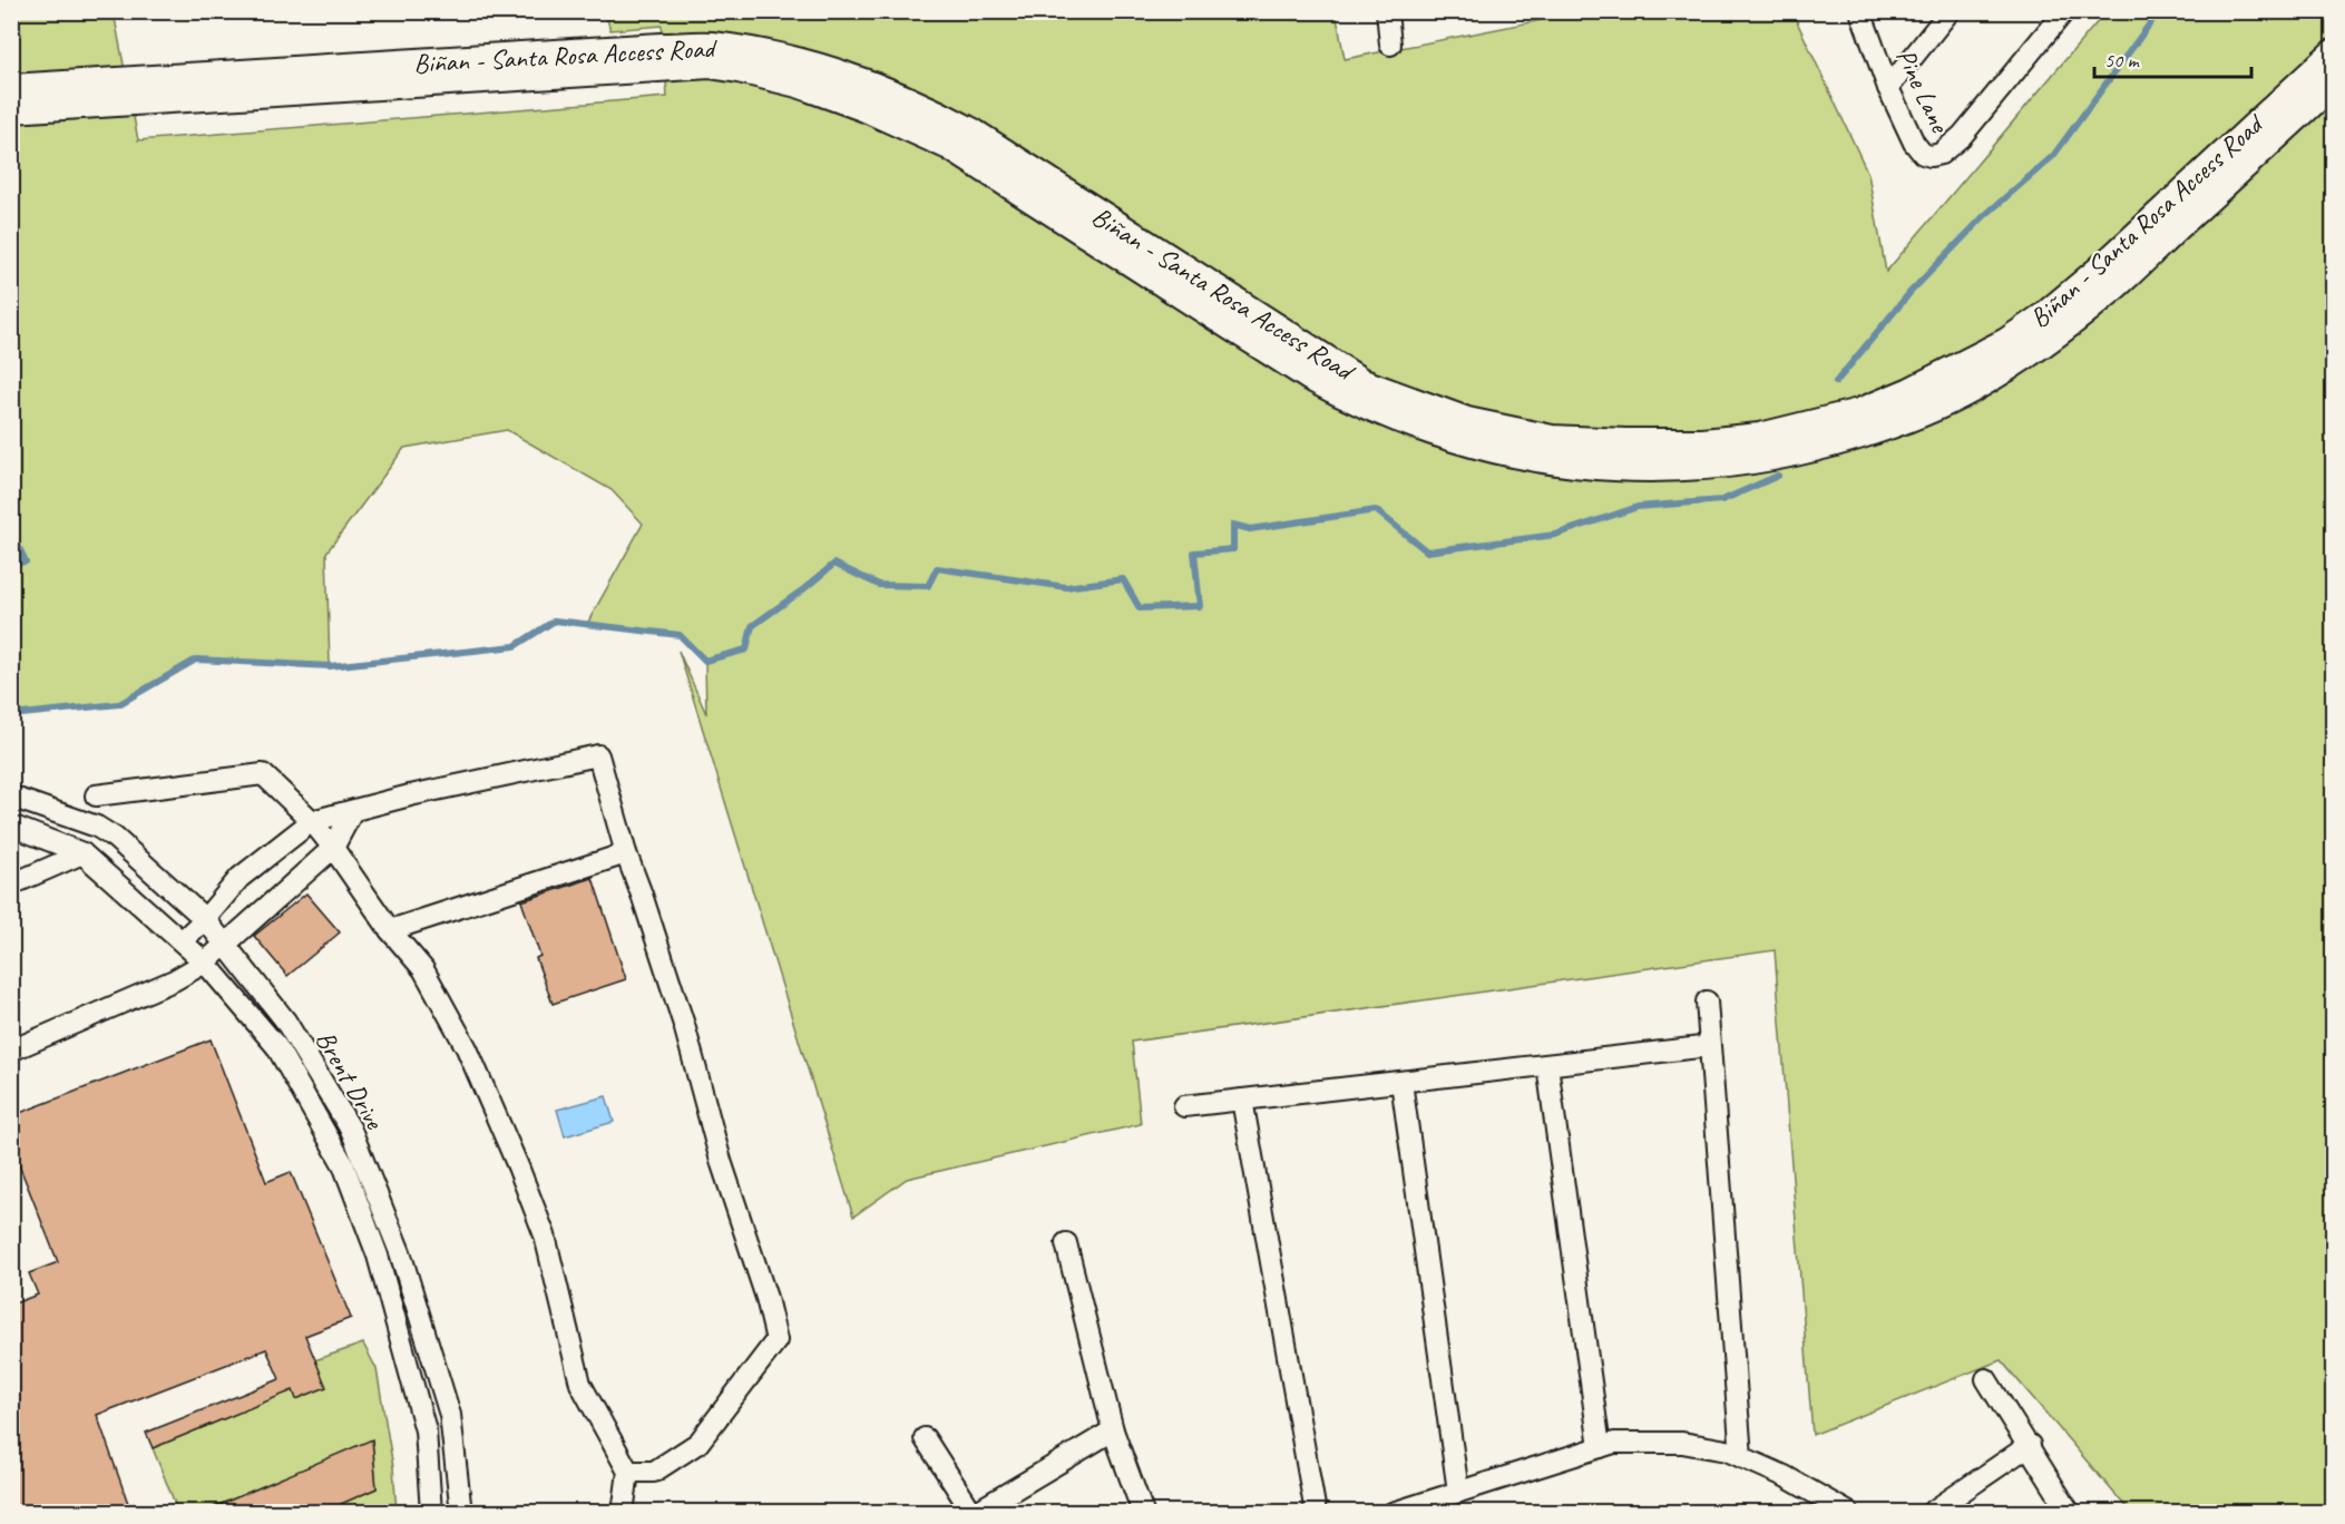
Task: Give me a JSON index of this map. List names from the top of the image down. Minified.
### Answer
{"streets":{"main road":["Biñan - Santa Rosa Access Road"],"street":["Pine Lane","Brent Drive"]},"scale_bar":"50 m"}
